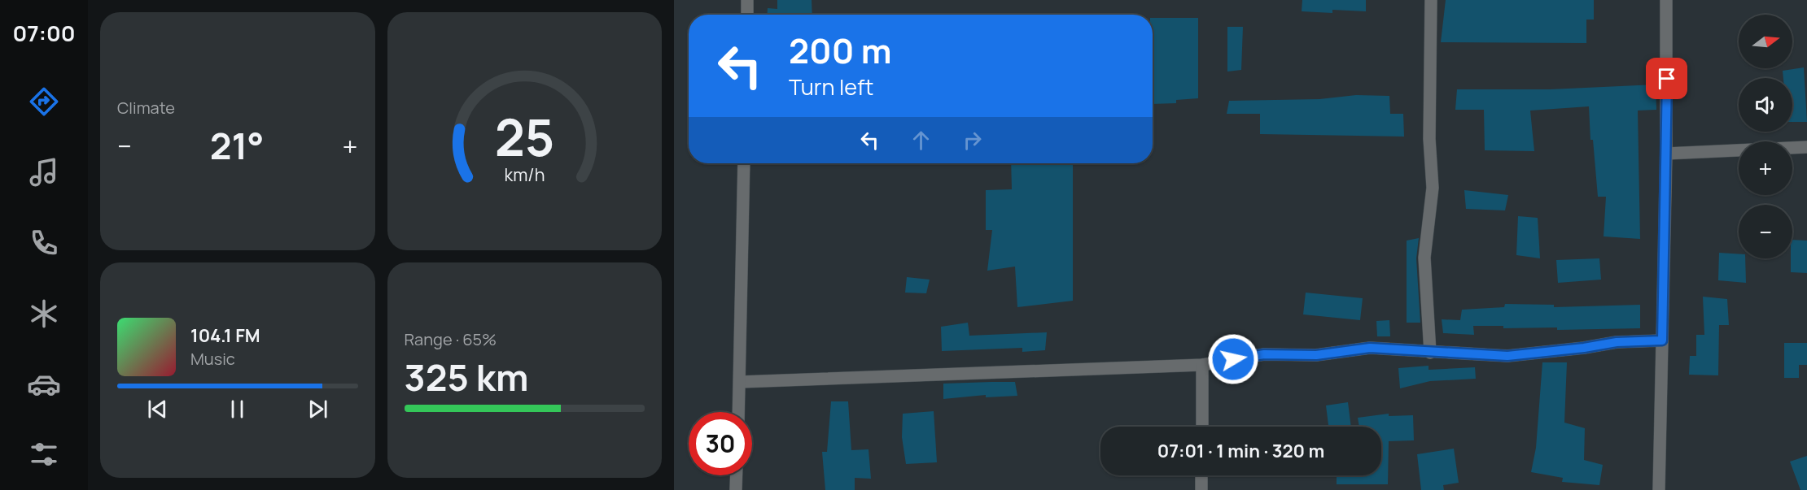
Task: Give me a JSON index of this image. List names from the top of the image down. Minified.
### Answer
{"north":"right","page":{"tabs":"07:00","tile":["Climate",["Range · 65%","325 km"]],"map_buttons":["+","−"],"turn":["200 m","Turn left"],"heat":["−","21°","+"],"song":["104.1 FM","Music"],"limit":"30","trip":"07:01 · 1 min · 320 m","gauge":["25","km/h"]}}
